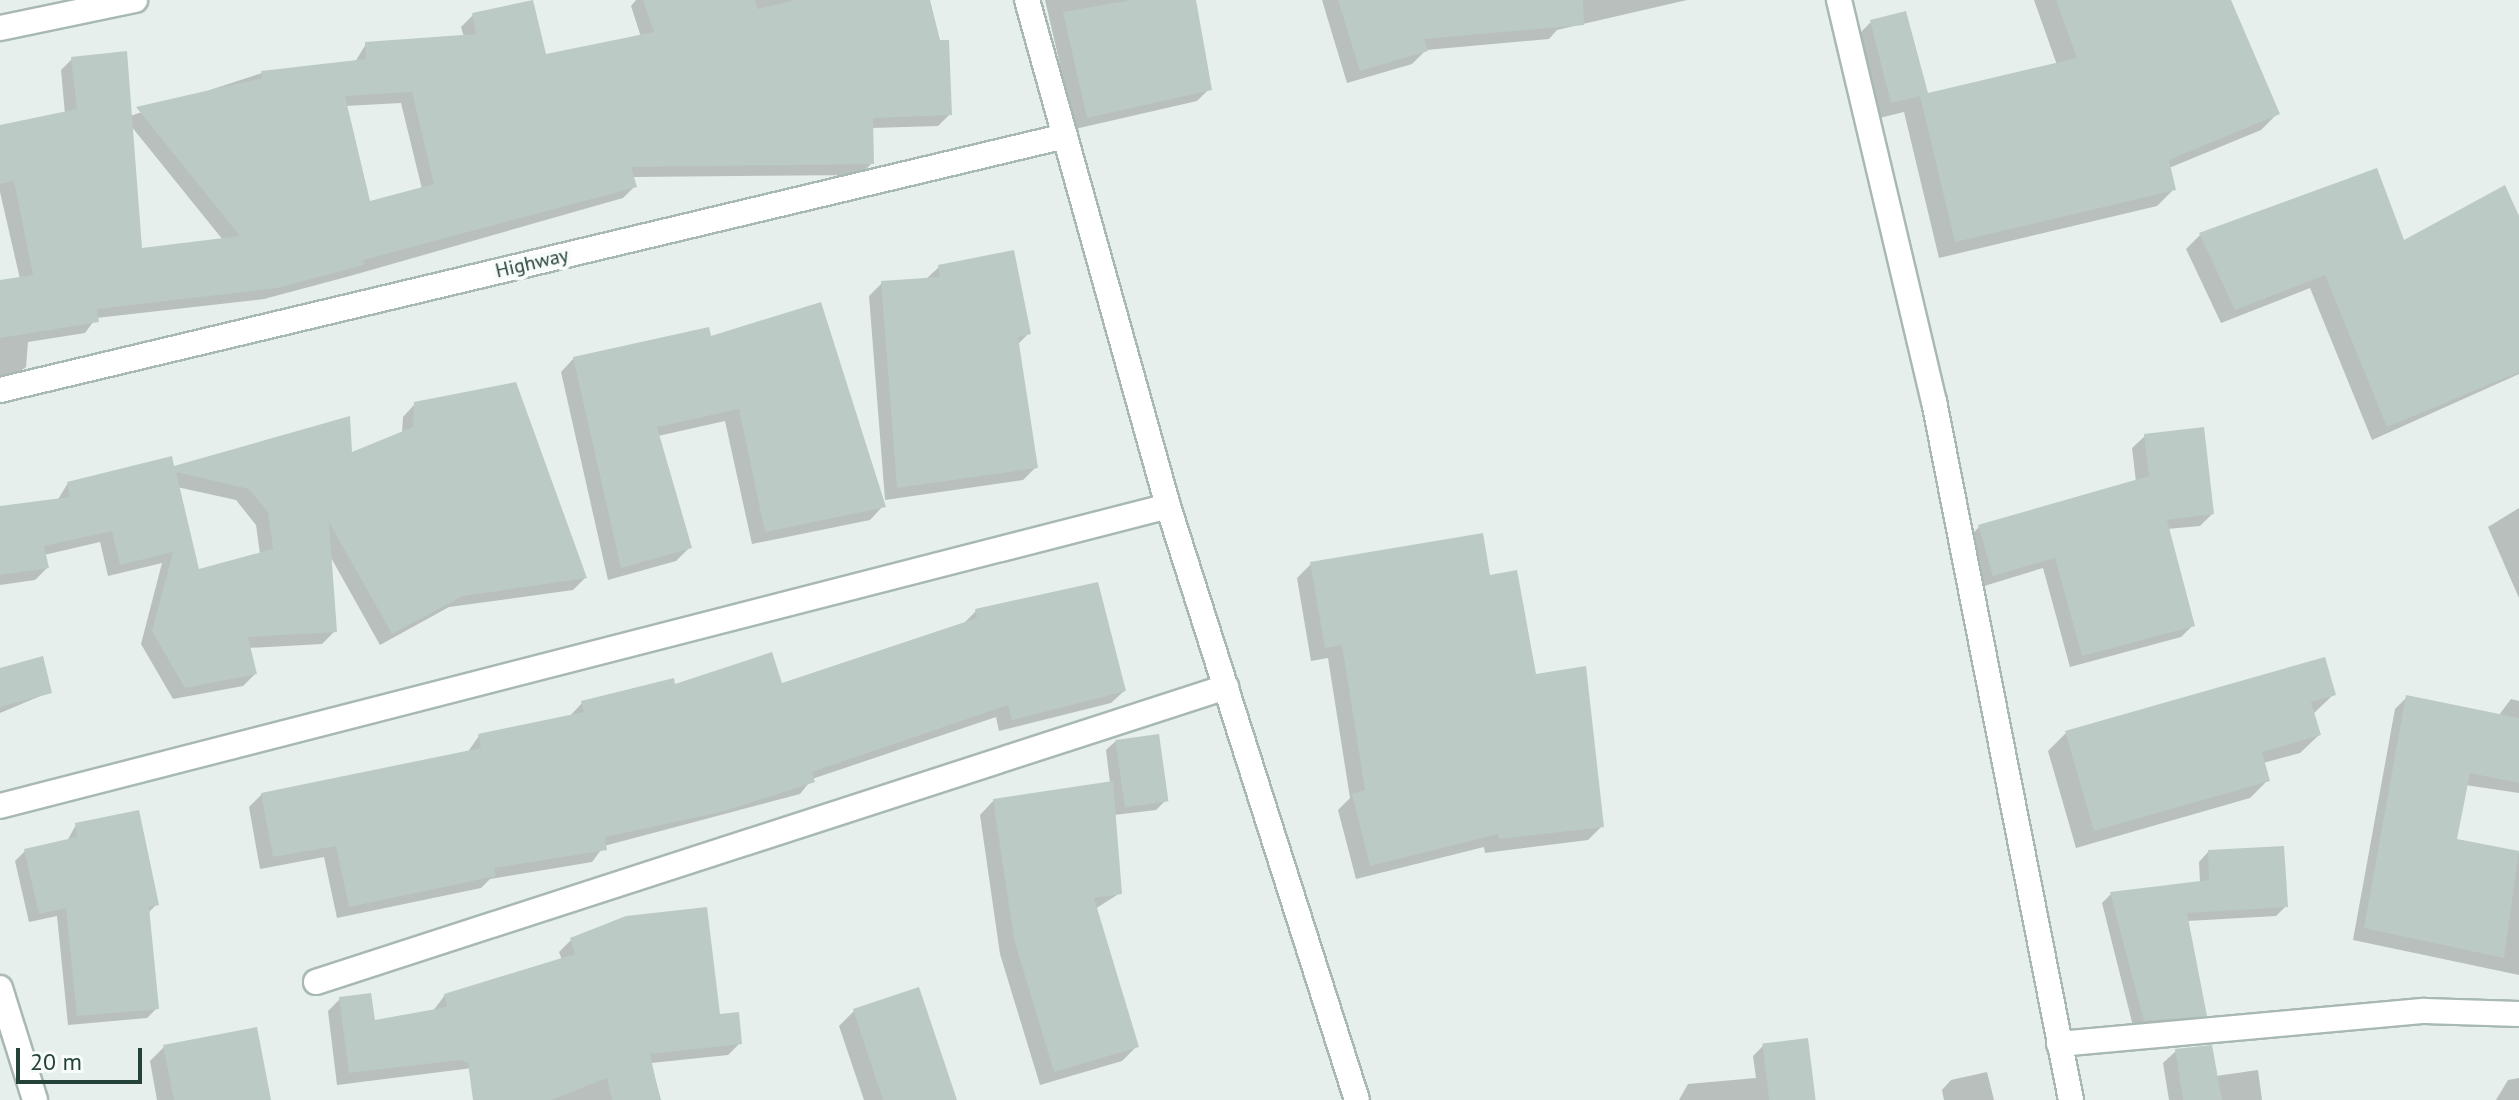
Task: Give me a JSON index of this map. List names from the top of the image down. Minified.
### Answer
{"streets":{"street":["Highway"]},"scale_bar":"20 m"}
